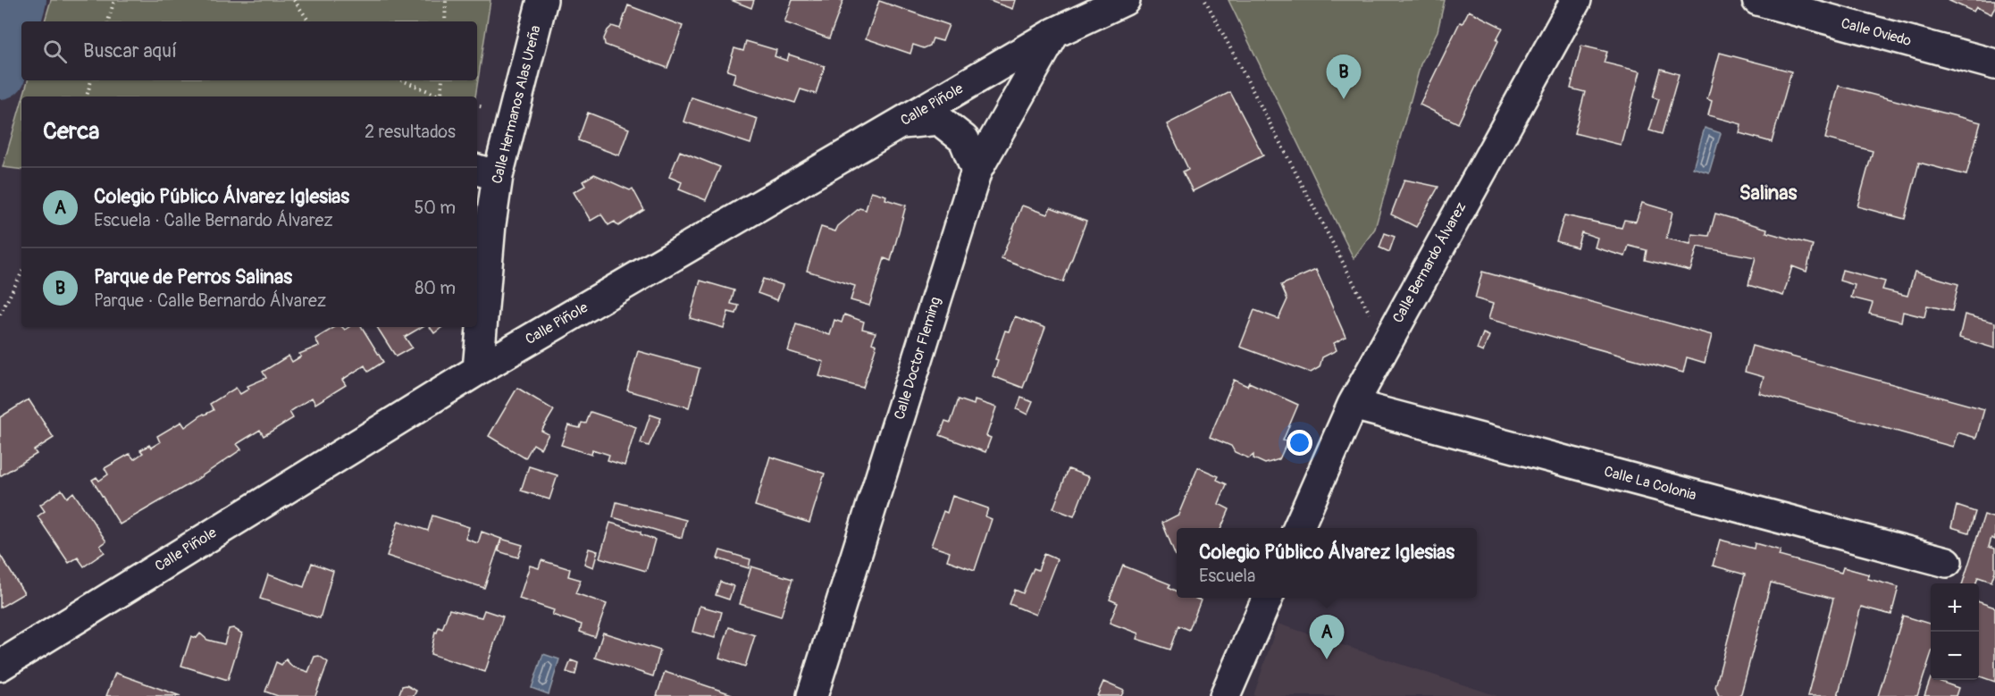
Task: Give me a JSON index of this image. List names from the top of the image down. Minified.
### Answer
{"streets":{"street":["Calle Oviedo","Calle Hermanos Alas Ureña","Calle Piñole","Calle Bernardo Álvarez","Calle Doctor Fleming","Calle La Colonia"]},"crossings":[["Calle Hermanos Alas Ureña","Calle Piñole"],["Calle Piñole","Calle Doctor Fleming"],["Calle Bernardo Álvarez","Calle La Colonia"]],"districts":["Salinas"],"page":{"search":"Buscar aquí","pins":["B","A"],"heading":["Cerca","2 resultados"],"list":[{"mark":"A","name":"Colegio Público Álvarez Iglesias","note":"Escuela · Calle Bernardo Álvarez","value":"50 m"},{"mark":"B","name":"Parque de Perros Salinas","note":"Parque · Calle Bernardo Álvarez","value":"80 m"}],"popup":["Colegio Público Álvarez Iglesias","Escuela"],"map_buttons":["+","−"]}}
